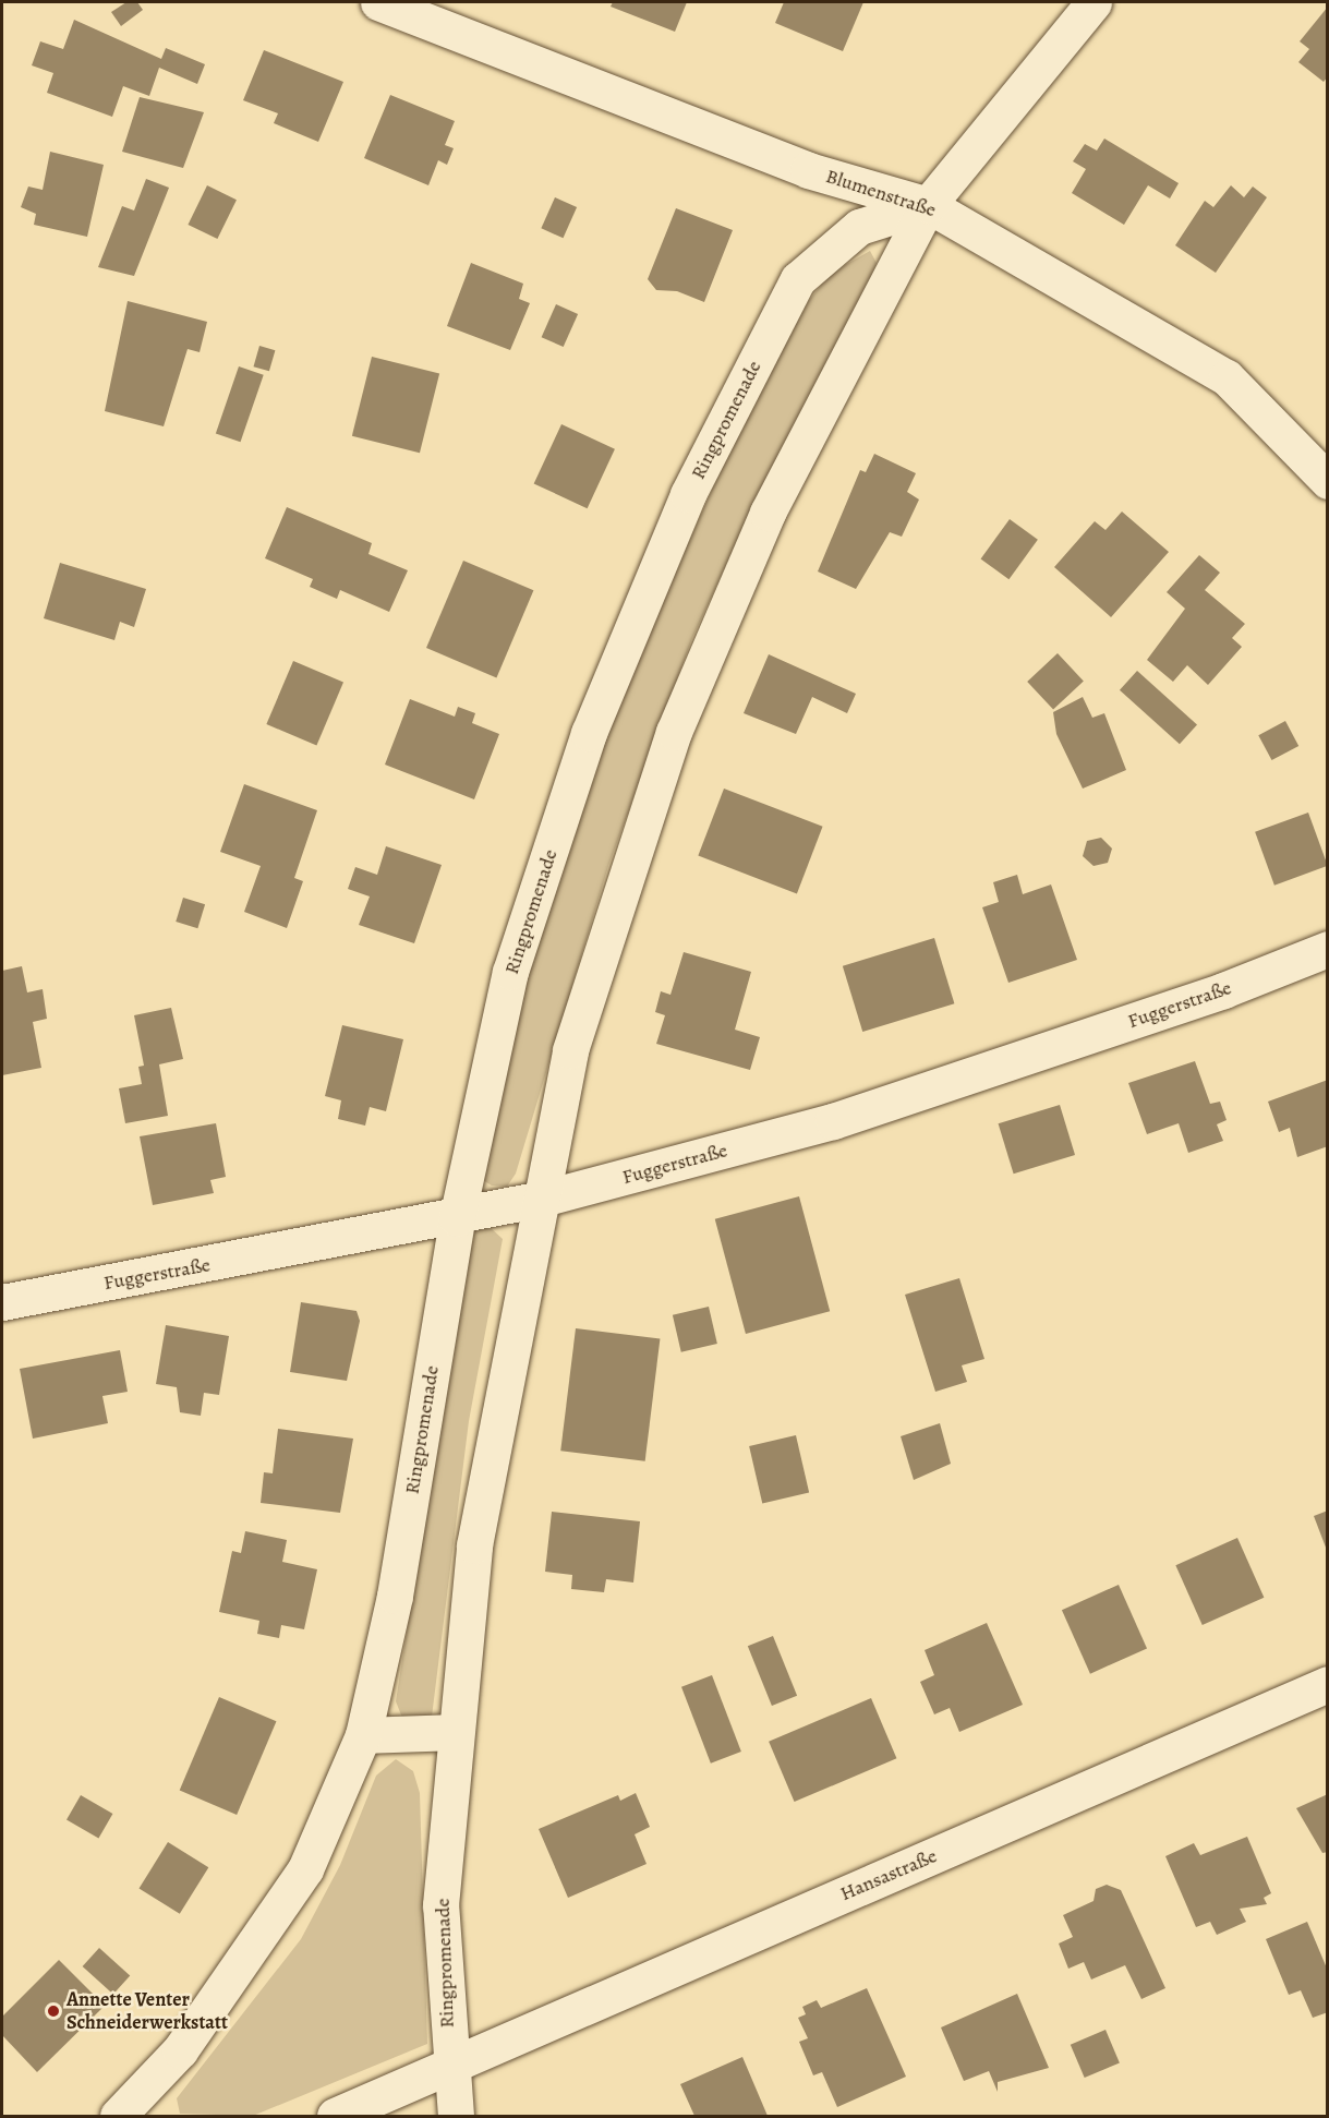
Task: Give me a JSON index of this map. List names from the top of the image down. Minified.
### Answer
{"streets":{"street":["Blumenstraße","Ringpromenade","Fuggerstraße","Hansastraße"]},"crossings":[["Blumenstraße","Ringpromenade"],["Ringpromenade","Fuggerstraße"],["Ringpromenade","Hansastraße"]],"places":["Annette Venter Schneiderwerkstatt"]}
